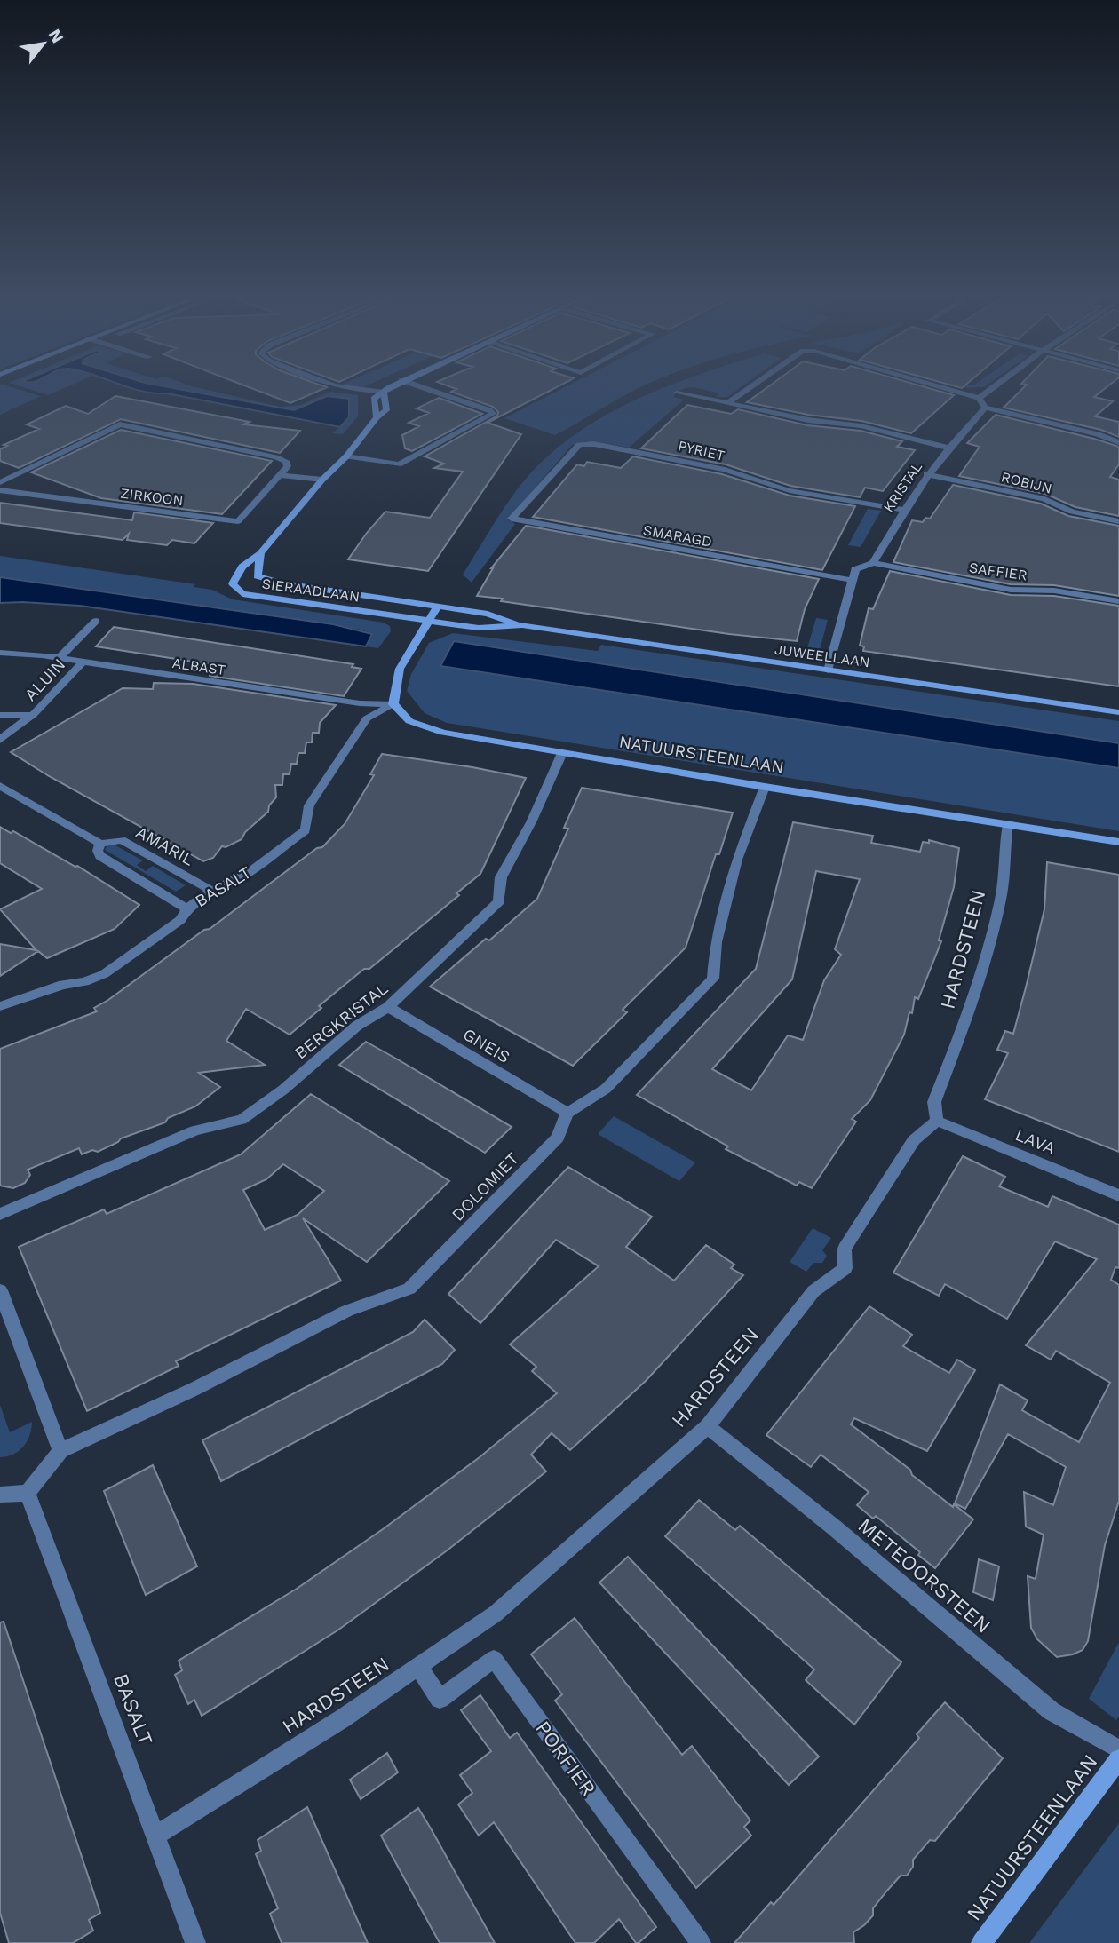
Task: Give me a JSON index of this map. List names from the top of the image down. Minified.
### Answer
{"streets":{"street":["PYRIET","ROBIJN","KRISTAL","ZIRKOON","SMARAGD","SAFFIER","SIERAADLAAN","JUWEELLAAN","ALBAST","ALUIN","NATUURSTEENLAAN","AMARIL","BASALT","HARDSTEEN","BERGKRISTAL","GNEIS","LAVA","DOLOMIET","METEOORSTEEN","PORFIER"]},"crossings":[["PYRIET","KRISTAL"],["PYRIET","SMARAGD"],["ROBIJN","KRISTAL"],["KRISTAL","SMARAGD"],["KRISTAL","SAFFIER"],["SIERAADLAAN","JUWEELLAAN"],["ALBAST","ALUIN"],["ALBAST","NATUURSTEENLAAN"],["ALBAST","BASALT"],["NATUURSTEENLAAN","BASALT"],["NATUURSTEENLAAN","HARDSTEEN"],["NATUURSTEENLAAN","BERGKRISTAL"],["AMARIL","BASALT"],["BASALT","HARDSTEEN"],["HARDSTEEN","LAVA"],["HARDSTEEN","METEOORSTEEN"],["HARDSTEEN","PORFIER"],["BERGKRISTAL","GNEIS"],["GNEIS","DOLOMIET"]],"north":"top right"}
